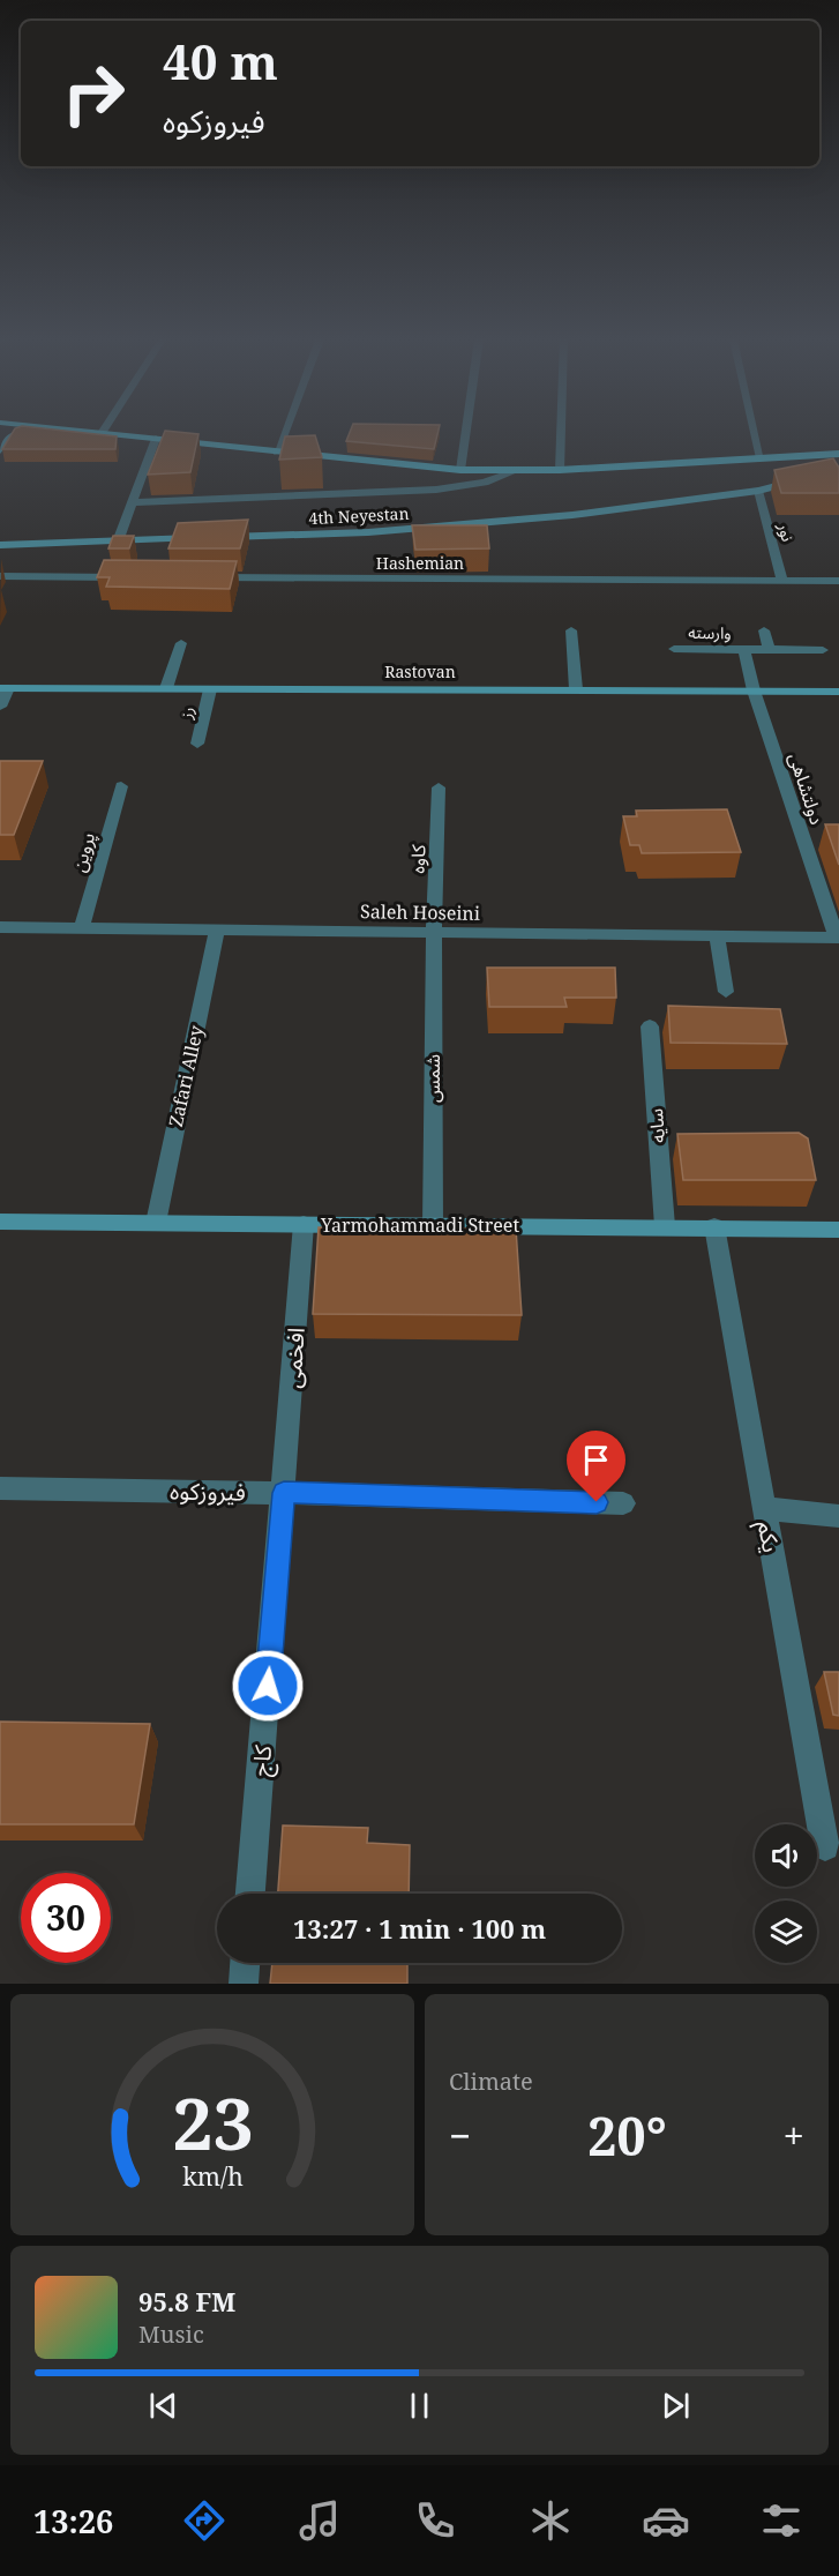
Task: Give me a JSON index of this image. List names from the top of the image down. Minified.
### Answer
{"streets":{"street":["4th Neyestan","نور","Hashemian","وارسته","Rastovan","رز","دولتشاهی","پروین","کاوه","Saleh Hoseini","Zafari Alley","شمس","سایه","Yarmohammadi Street","افخمی","فیروزکوه","یکم","کاج"]},"crossings":[["4th Neyestan","نور"],["نور","Hashemian"],["وارسته","Rastovan"],["وارسته","دولتشاهی"],["Rastovan","رز"],["Rastovan","دولتشاهی"],["دولتشاهی","Saleh Hoseini"],["پروین","Saleh Hoseini"],["کاوه","Saleh Hoseini"],["کاوه","شمس"],["Saleh Hoseini","Zafari Alley"],["Saleh Hoseini","شمس"],["Zafari Alley","Yarmohammadi Street"],["شمس","Yarmohammadi Street"],["سایه","Yarmohammadi Street"],["Yarmohammadi Street","افخمی"],["Yarmohammadi Street","یکم"],["افخمی","فیروزکوه"],["افخمی","کاج"],["فیروزکوه","کاج"]],"page":{"turn":["40 m","فیروزکوه"],"limit":"30","trip":"13:27 · 1 min · 100 m","tile":"Climate","heat":["−","20°","+"],"song":["95.8 FM","Music"],"tabs":"13:26","gauge":["23","km/h"]}}
